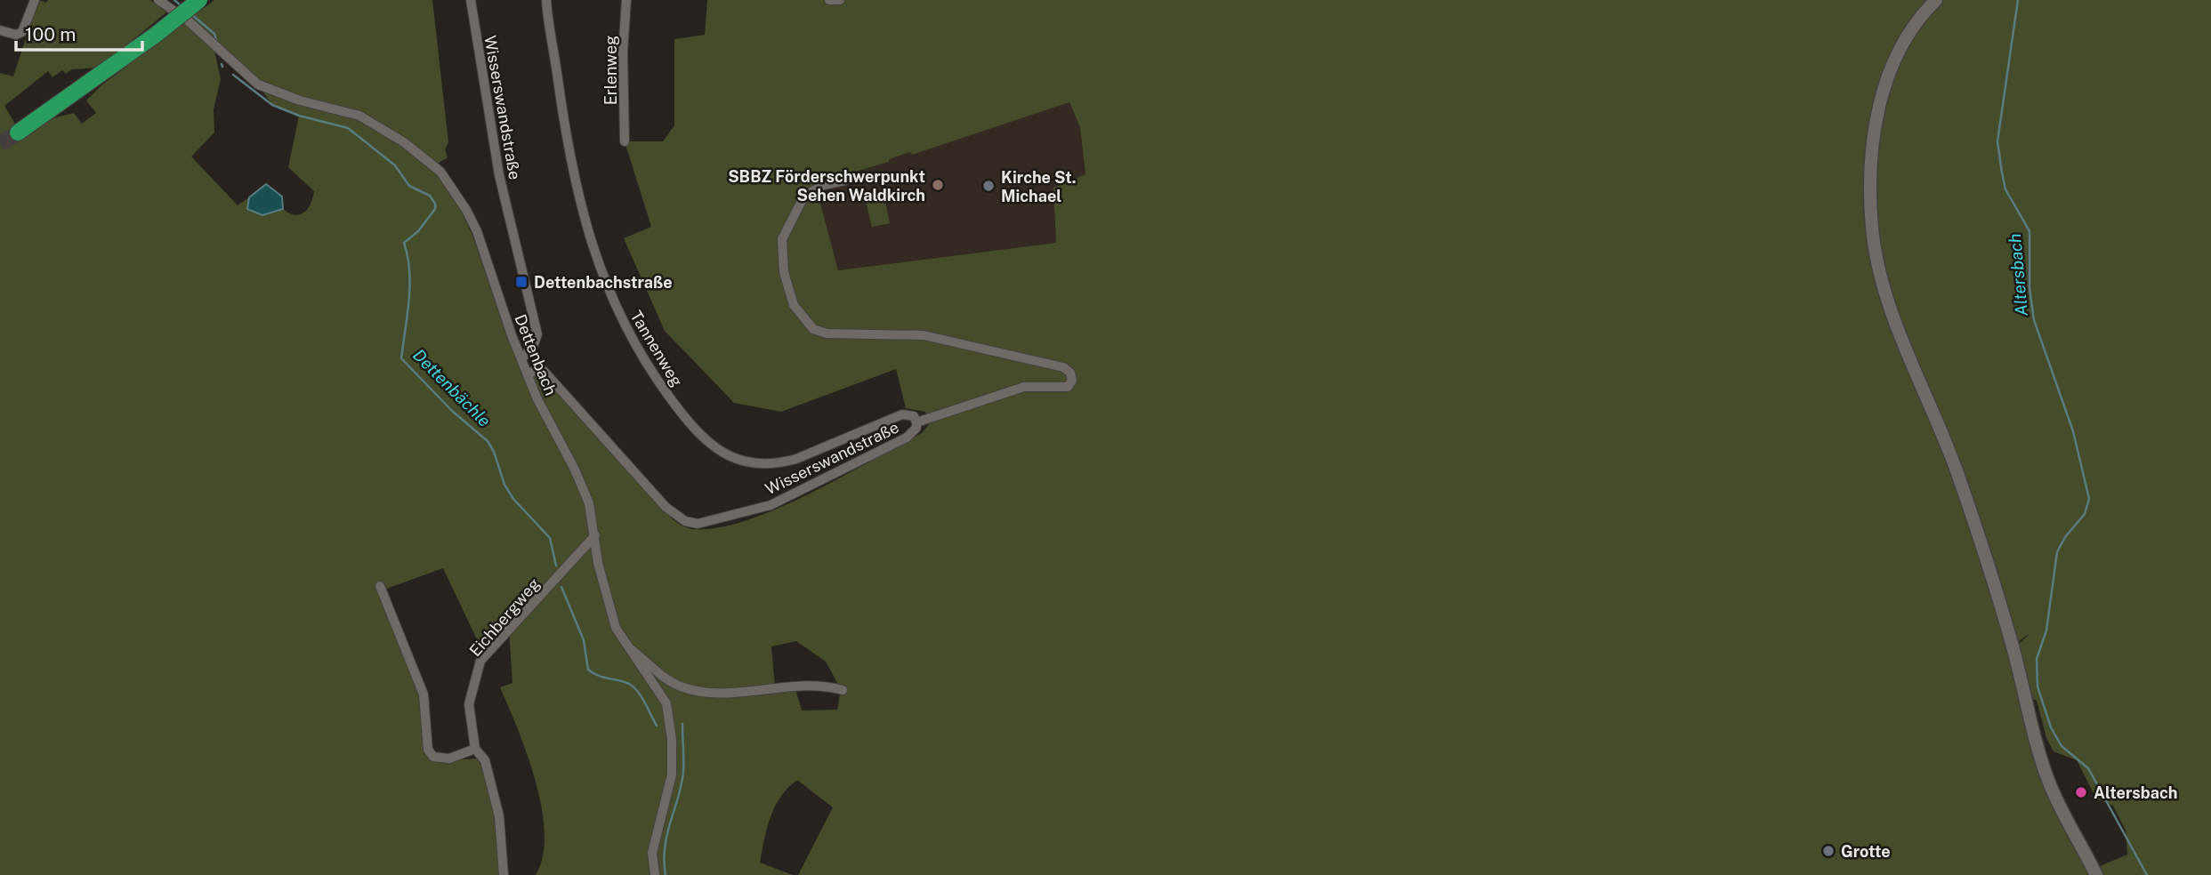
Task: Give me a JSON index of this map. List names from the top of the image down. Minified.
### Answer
{"streets":{"street":["Erlenweg","Wisserswandstraße","Tannenweg","Dettenbach","Eichbergweg"]},"crossings":[["Wisserswandstraße","Tannenweg"],["Wisserswandstraße","Dettenbach"],["Dettenbach","Eichbergweg"]],"water":["Altersbach","Dettenbächle"],"places":{"other":["SBBZ Förderschwerpunkt Sehen Waldkirch","Kirche St. Michael","Altersbach","Grotte"],"transit":["Dettenbachstraße"]},"scale_bar":"100 m"}
